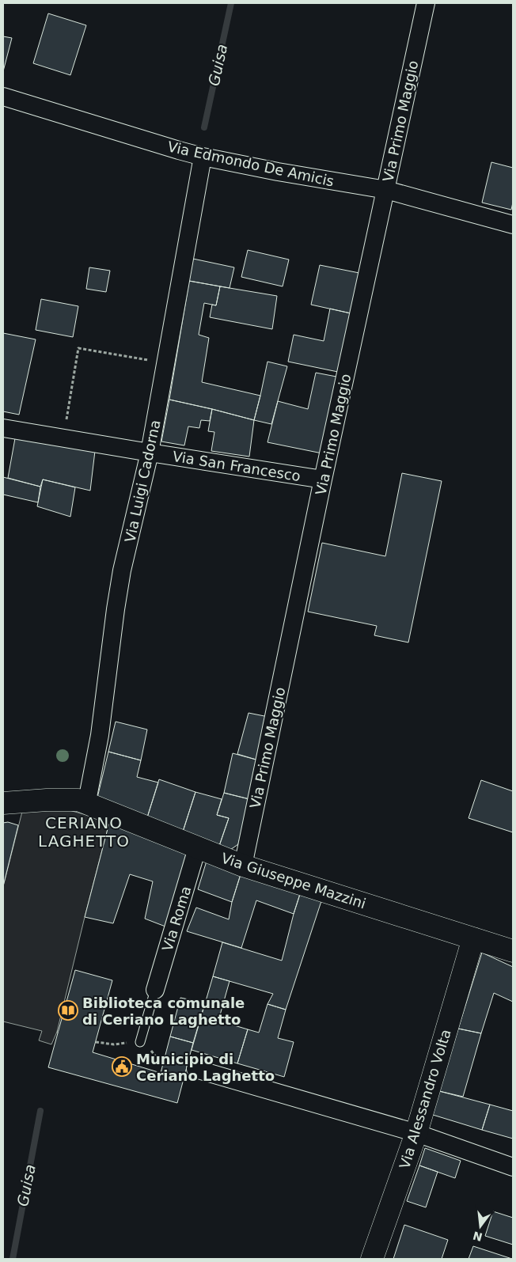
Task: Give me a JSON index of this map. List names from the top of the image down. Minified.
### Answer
{"streets":{"street":["Via Primo Maggio","Via Edmondo De Amicis","Via San Francesco","Via Luigi Cadorna","Via Giuseppe Mazzini","Via Roma","Via Alessandro Volta"]},"crossings":[["Via Primo Maggio","Via Edmondo De Amicis"],["Via Primo Maggio","Via San Francesco"],["Via Primo Maggio","Via Giuseppe Mazzini"],["Via Edmondo De Amicis","Via Luigi Cadorna"],["Via San Francesco","Via Luigi Cadorna"],["Via Luigi Cadorna","Via Giuseppe Mazzini"],["Via Giuseppe Mazzini","Via Roma"],["Via Giuseppe Mazzini","Via Alessandro Volta"]],"districts":["CERIANO LAGHETTO"],"water":["Guisa"],"places":{"library":["Biblioteca comunale di Ceriano Laghetto"],"public building":["Municipio di Ceriano Laghetto"]},"north":"bottom"}
